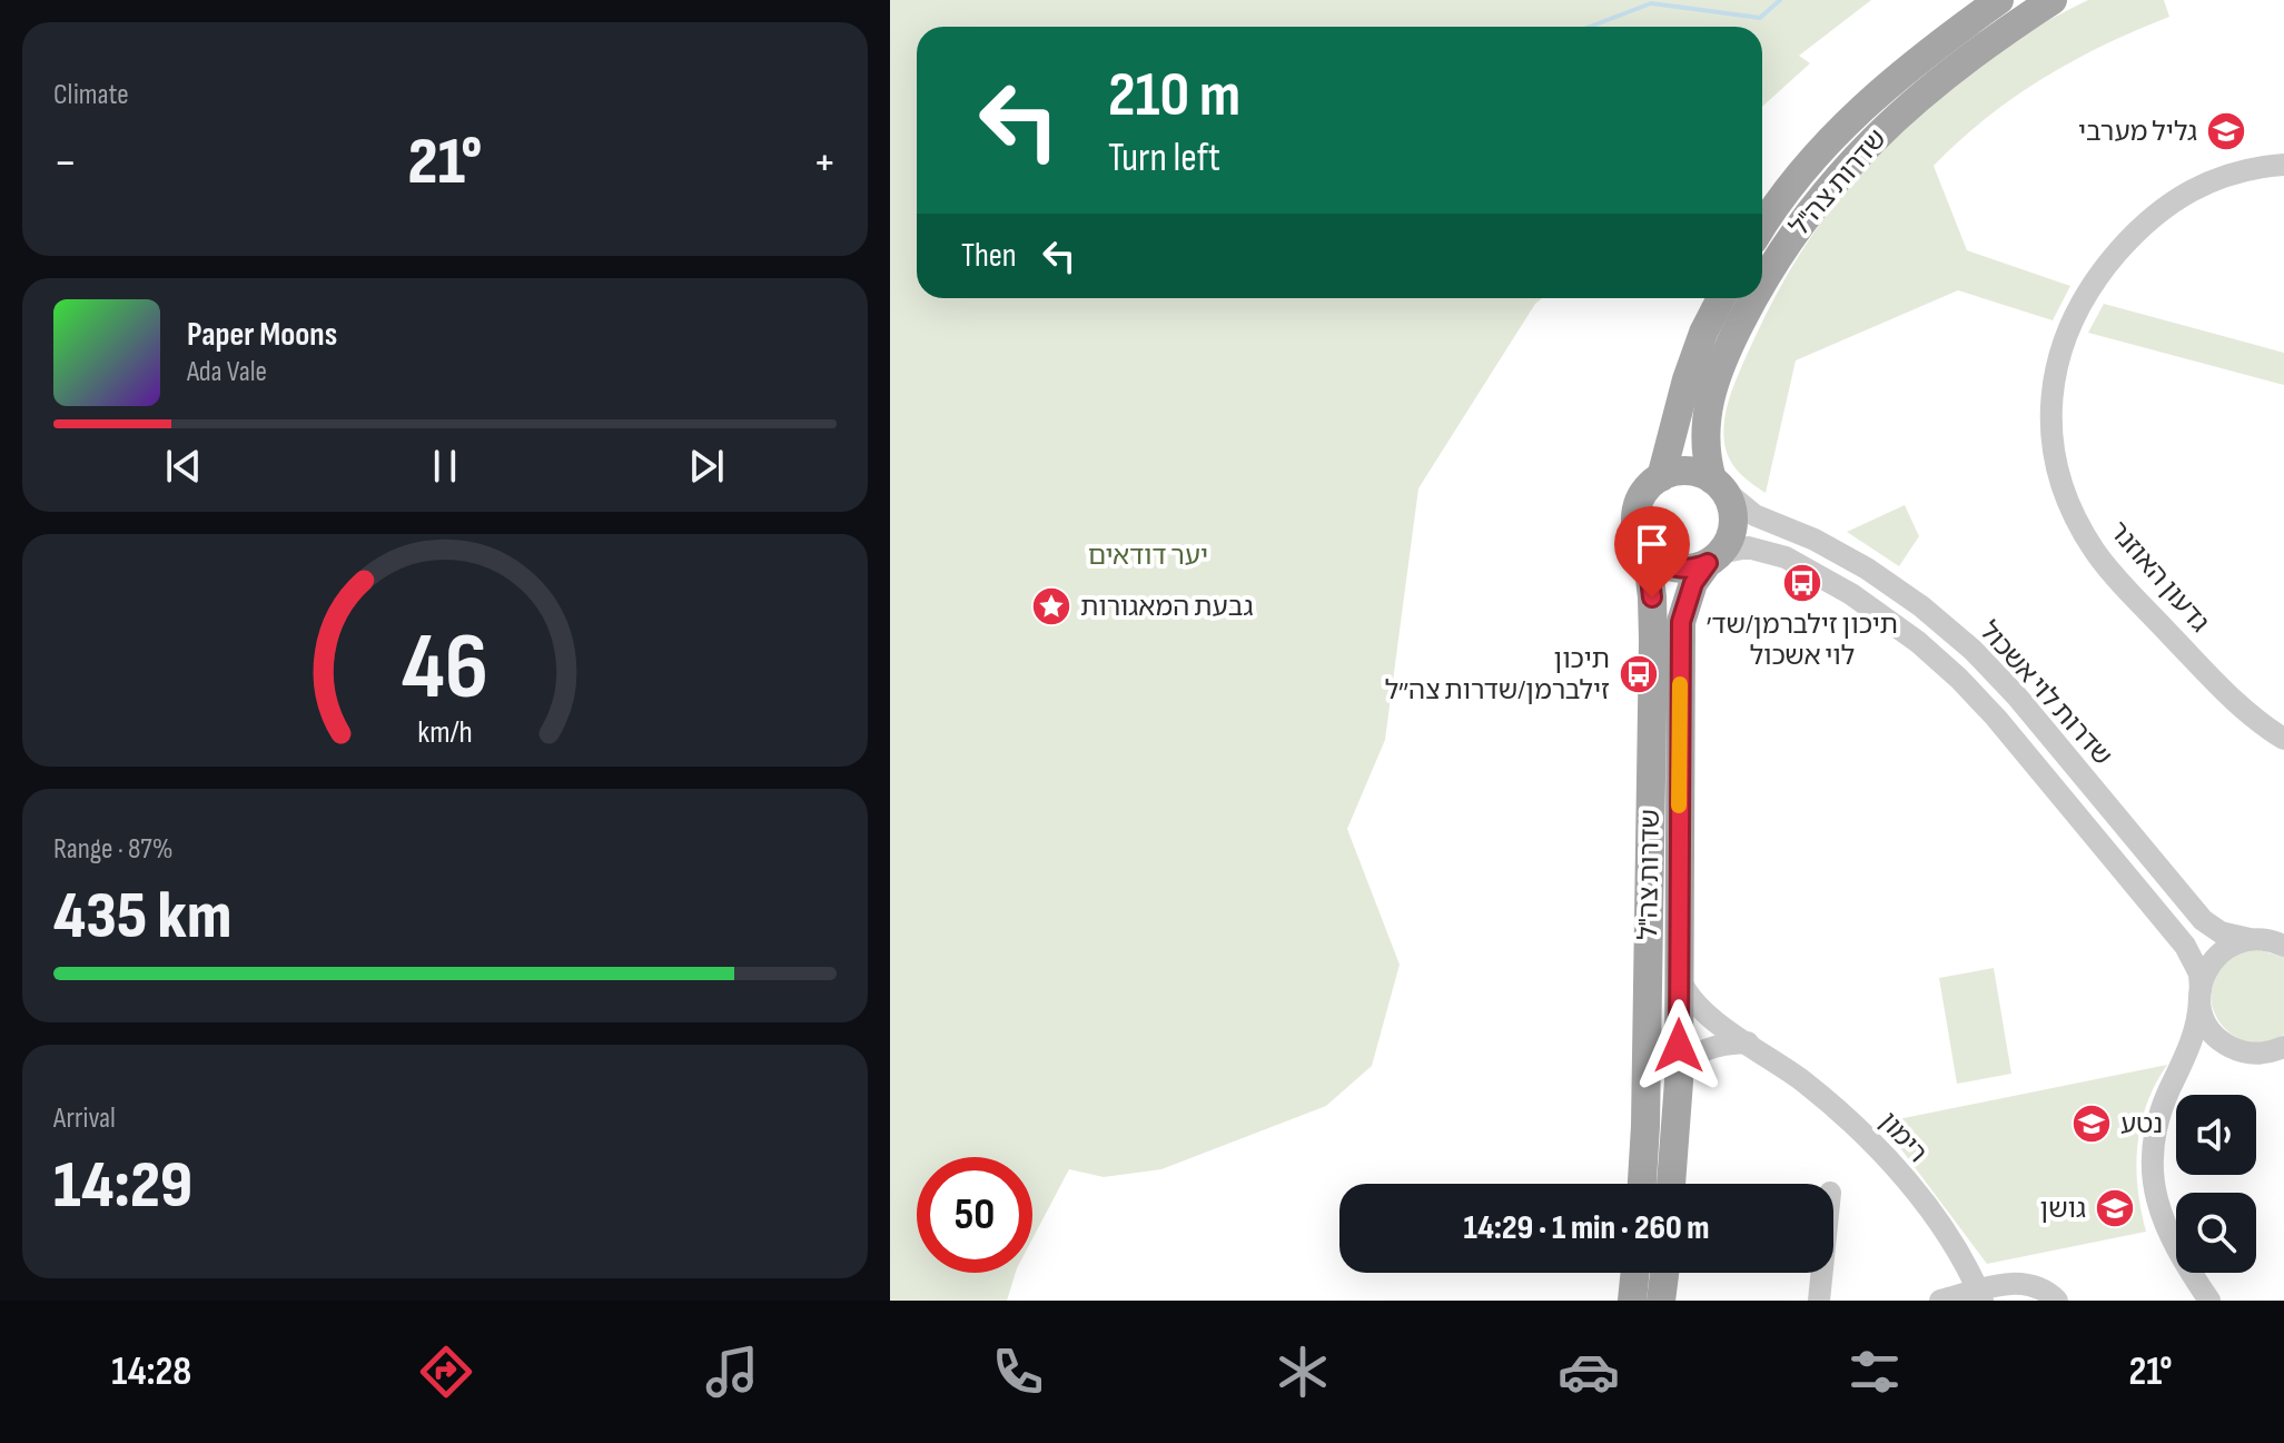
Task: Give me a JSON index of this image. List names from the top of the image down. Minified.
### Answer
{"streets":{"main road":["שדרות צה\"ל"],"street":["גדעון האוזנר","שדרות לוי אשכול","רימון"]},"crossings":[["שדרות צה\"ל","שדרות לוי אשכול"],["שדרות צה\"ל","רימון"]],"parks":["יער דודאים"],"places":{"school or university":["גליל מערבי","נטע","גושן"],"bus stop":["תיכון זילברמן/שד׳ לוי אשכול","תיכון זילברמן/שדרות צה״ל"],"place":["גבעת המאגורות"]},"page":{"tile":["Climate",["Range · 87%","435 km"],["Arrival","14:29"]],"turn":["210 m","Turn left"],"heat":["−","21°","+"],"then":"Then","song":["Paper Moons","Ada Vale"],"limit":"50","trip":"14:29 · 1 min · 260 m","tabs":["14:28","21°"],"gauge":["46","km/h"]}}
